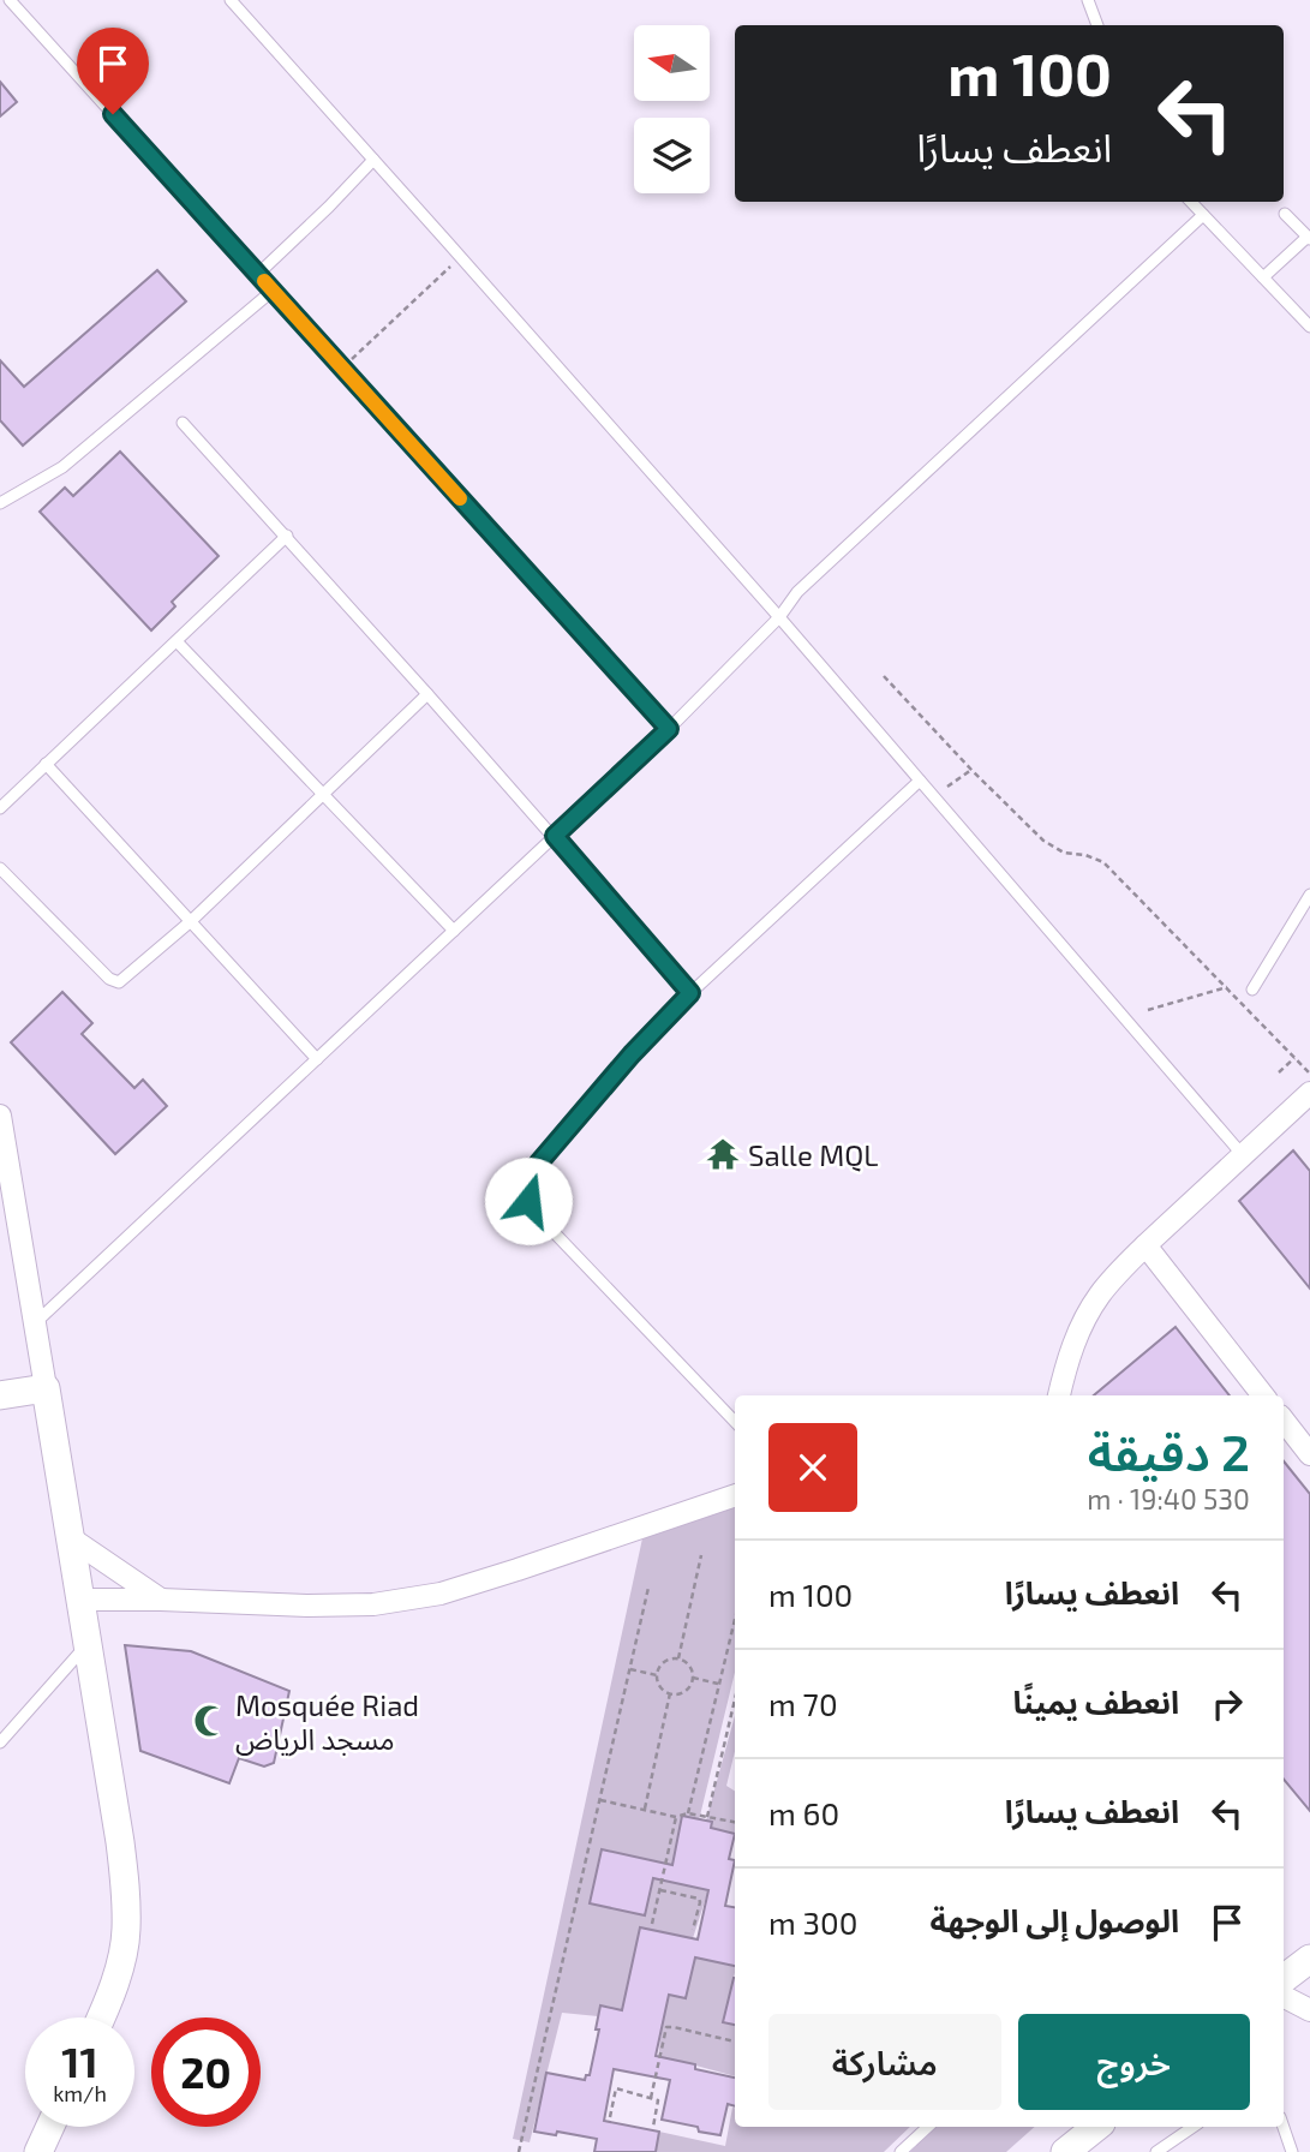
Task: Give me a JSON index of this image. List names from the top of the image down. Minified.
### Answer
{"places":{"temple":["Salle MQL"],"mosque":["Mosquée Riad مسجد الرياض"]},"north":"left","page":{"turn":["100 m","انعطف يسارًا"],"heading":["2 دقيقة","530 m · 19:40"],"list":[{"name":"انعطف يسارًا","value":"100 m"},{"name":"انعطف يمينًا","value":"70 m"},{"name":"انعطف يسارًا","value":"60 m"},{"name":"الوصول إلى الوجهة","value":"300 m"}],"buttons":["خروج","مشاركة"],"speed":"11 km/h","limit":"20"}}
